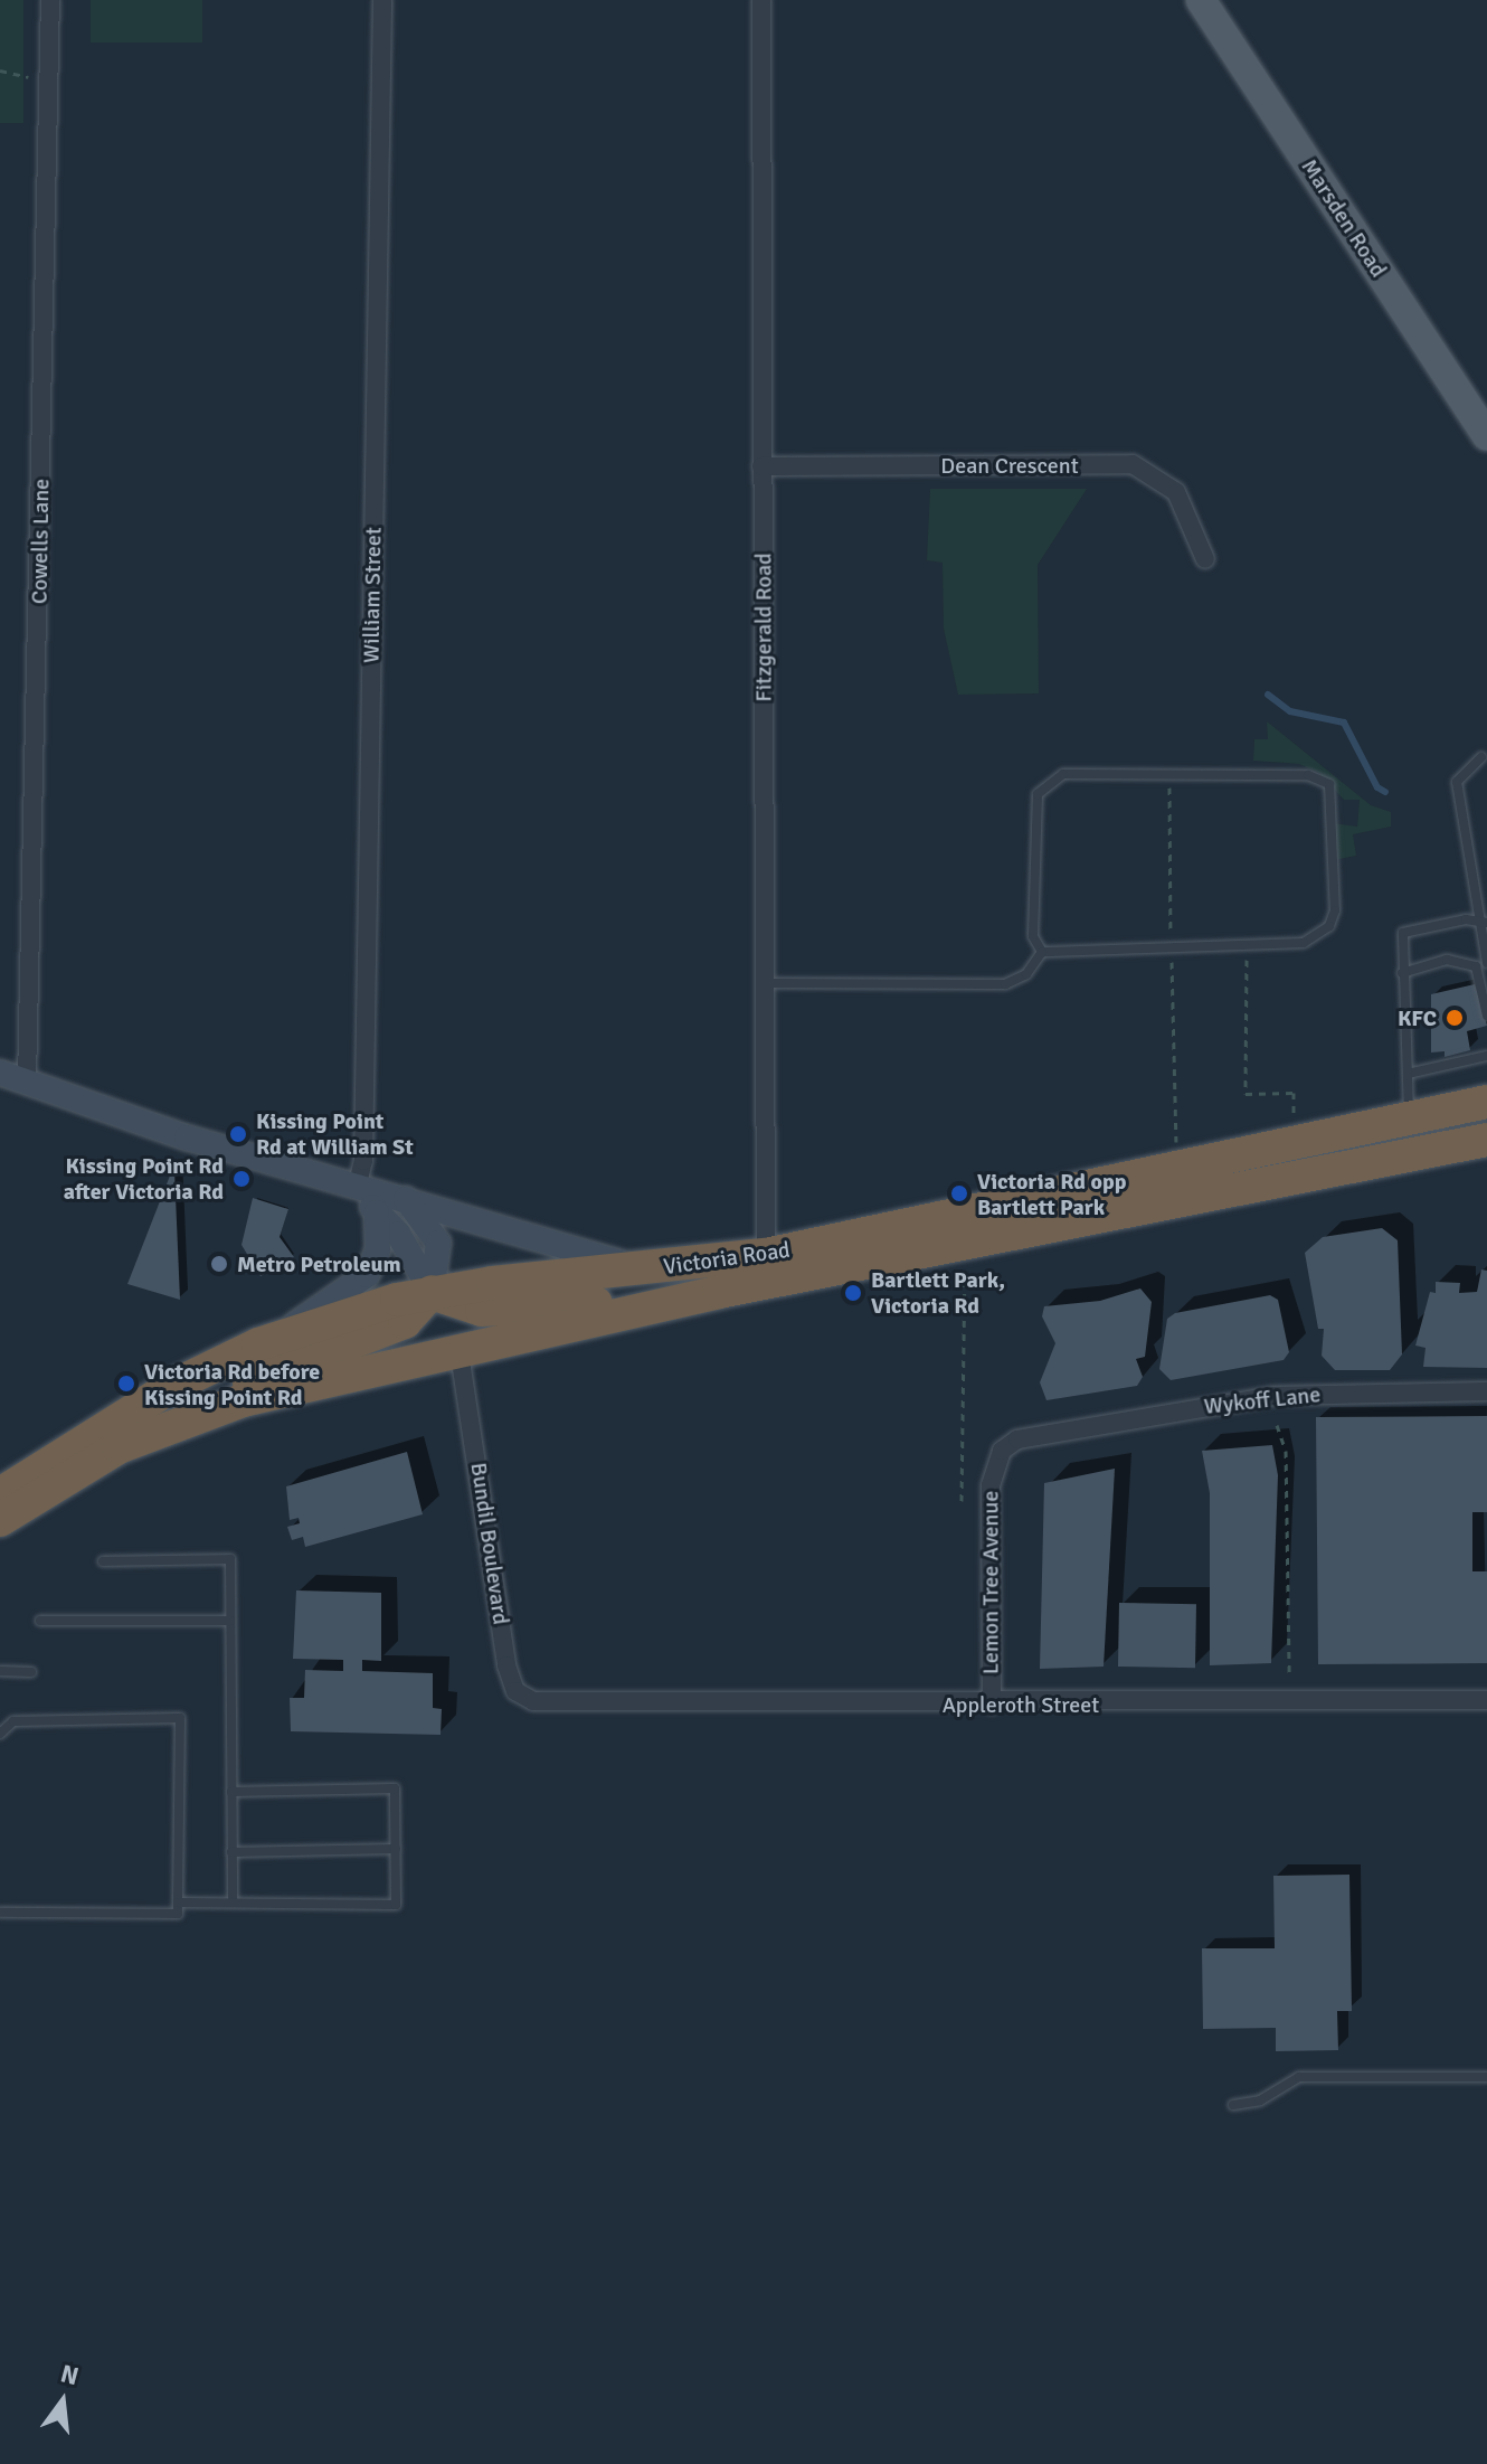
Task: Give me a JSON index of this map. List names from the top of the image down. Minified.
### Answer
{"streets":{"highway":["Victoria Road"],"main road":["Marsden Road"],"street":["Dean Crescent","Cowells Lane","William Street","Fitzgerald Road","Wykoff Lane","Bundil Boulevard","Lemon Tree Avenue","Appleroth Street"]},"crossings":[["Dean Crescent","Fitzgerald Road"],["Fitzgerald Road","Victoria Road"],["Victoria Road","Bundil Boulevard"],["Wykoff Lane","Lemon Tree Avenue"],["Bundil Boulevard","Appleroth Street"],["Lemon Tree Avenue","Appleroth Street"]],"places":["KFC","Kissing Point Rd at William St","Kissing Point Rd after Victoria Rd","Victoria Rd opp Bartlett Park","Metro Petroleum","Bartlett Park, Victoria Rd","Victoria Rd before Kissing Point Rd"],"north":"top"}
